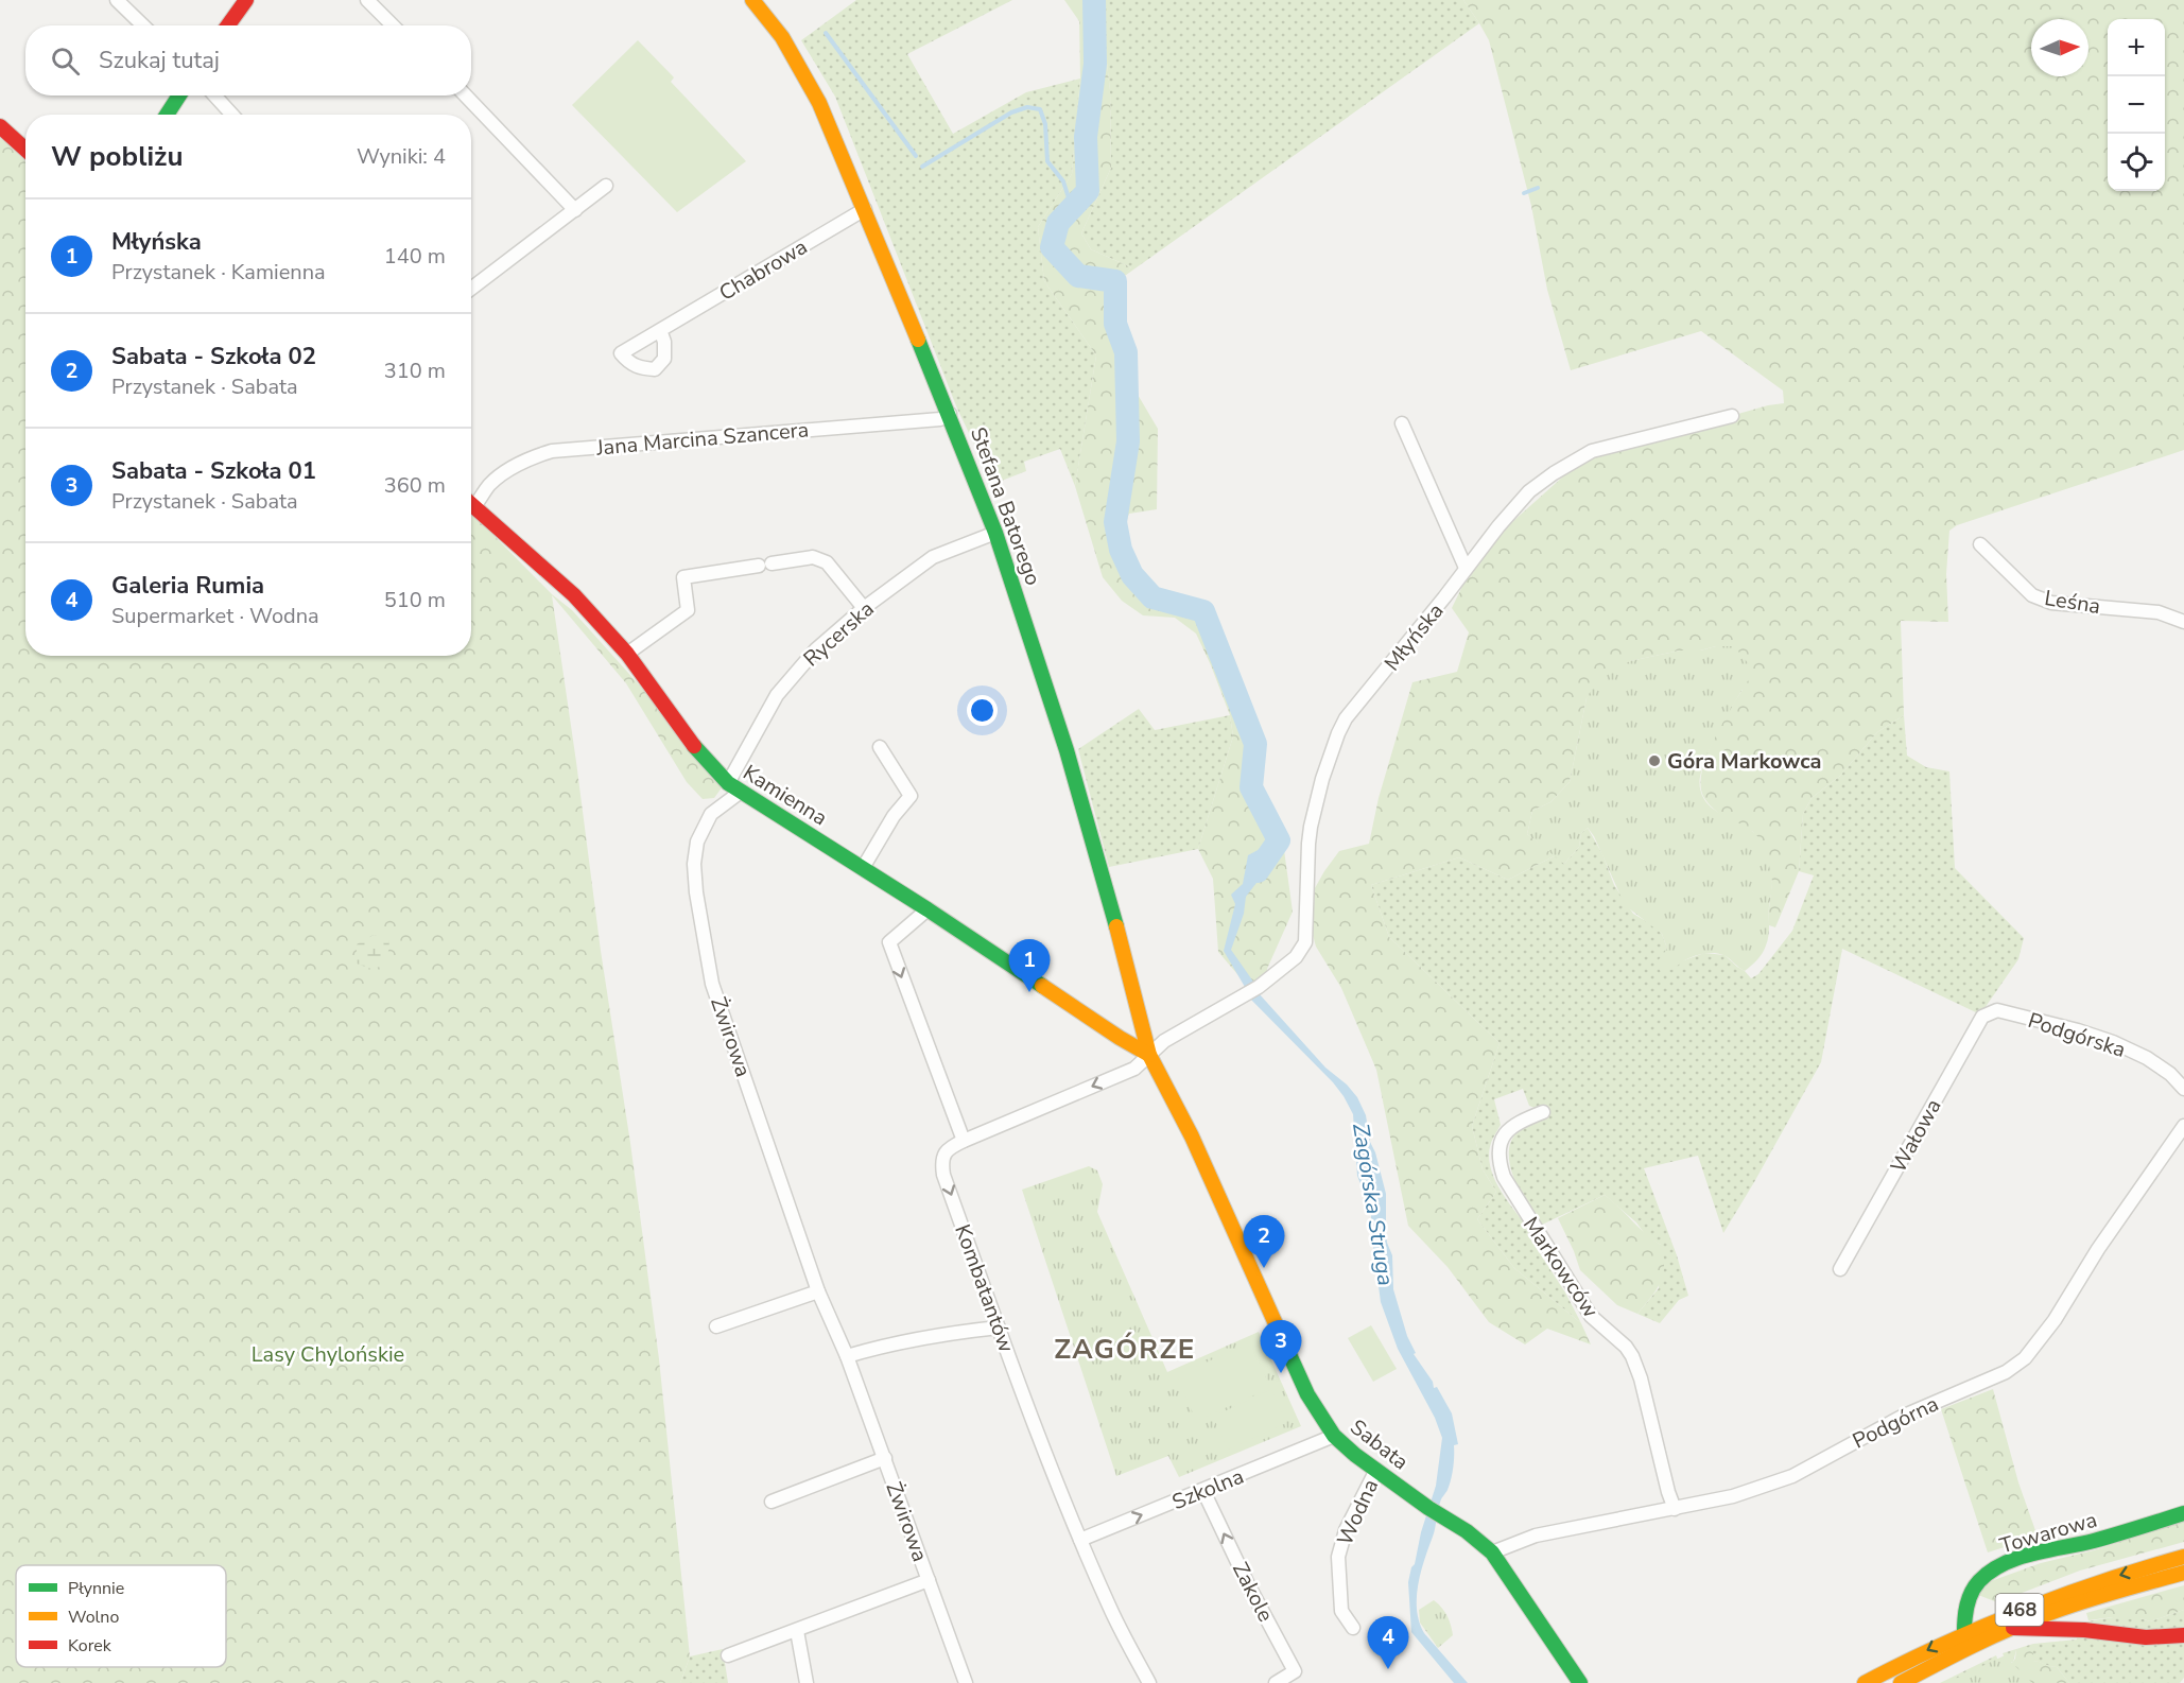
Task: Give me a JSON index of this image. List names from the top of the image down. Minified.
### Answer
{"streets":{"street":["Chabrowa","Jana Marcina Szancera","Stefana Batorego","Leśna","Rycerska","Młyńska","Kamienna","Podgórska","Żwirowa","Wałowa","Markowców","Kombatantów","Podgórna","Sabata","Szkolna","Wodna","Towarowa","Zakole","468"]},"crossings":[["Chabrowa","Stefana Batorego"],["Jana Marcina Szancera","Stefana Batorego"],["Stefana Batorego","Rycerska"],["Stefana Batorego","Młyńska"],["Stefana Batorego","Kamienna"],["Stefana Batorego","Sabata"],["Rycerska","Kamienna"],["Rycerska","Żwirowa"],["Młyńska","Kamienna"],["Młyńska","Kombatantów"],["Młyńska","Sabata"],["Kamienna","Żwirowa"],["Kamienna","Sabata"],["Podgórska","Wałowa"],["Markowców","Podgórna"],["Kombatantów","Szkolna"],["Podgórna","Sabata"],["Sabata","Szkolna"],["Sabata","Wodna"],["Szkolna","Zakole"],["Towarowa","468"]],"one_way":["Szkolna","Zakole"],"districts":["ZAGÓRZE"],"water":["Zagórska Struga"],"parks":["Lasy Chylońskie"],"places":["Góra Markowca"],"legend":["Płynnie","Wolno","Korek"],"north":"right","page":{"map_buttons":["+","−"],"search":"Szukaj tutaj","heading":["W pobliżu","Wyniki: 4"],"list":[{"mark":"1","name":"Młyńska","note":"Przystanek · Kamienna","value":"140 m"},{"mark":"2","name":"Sabata - Szkoła 02","note":"Przystanek · Sabata","value":"310 m"},{"mark":"3","name":"Sabata - Szkoła 01","note":"Przystanek · Sabata","value":"360 m"},{"mark":"4","name":"Galeria Rumia","note":"Supermarket · Wodna","value":"510 m"}],"pins":["1","2","3","4"]}}
